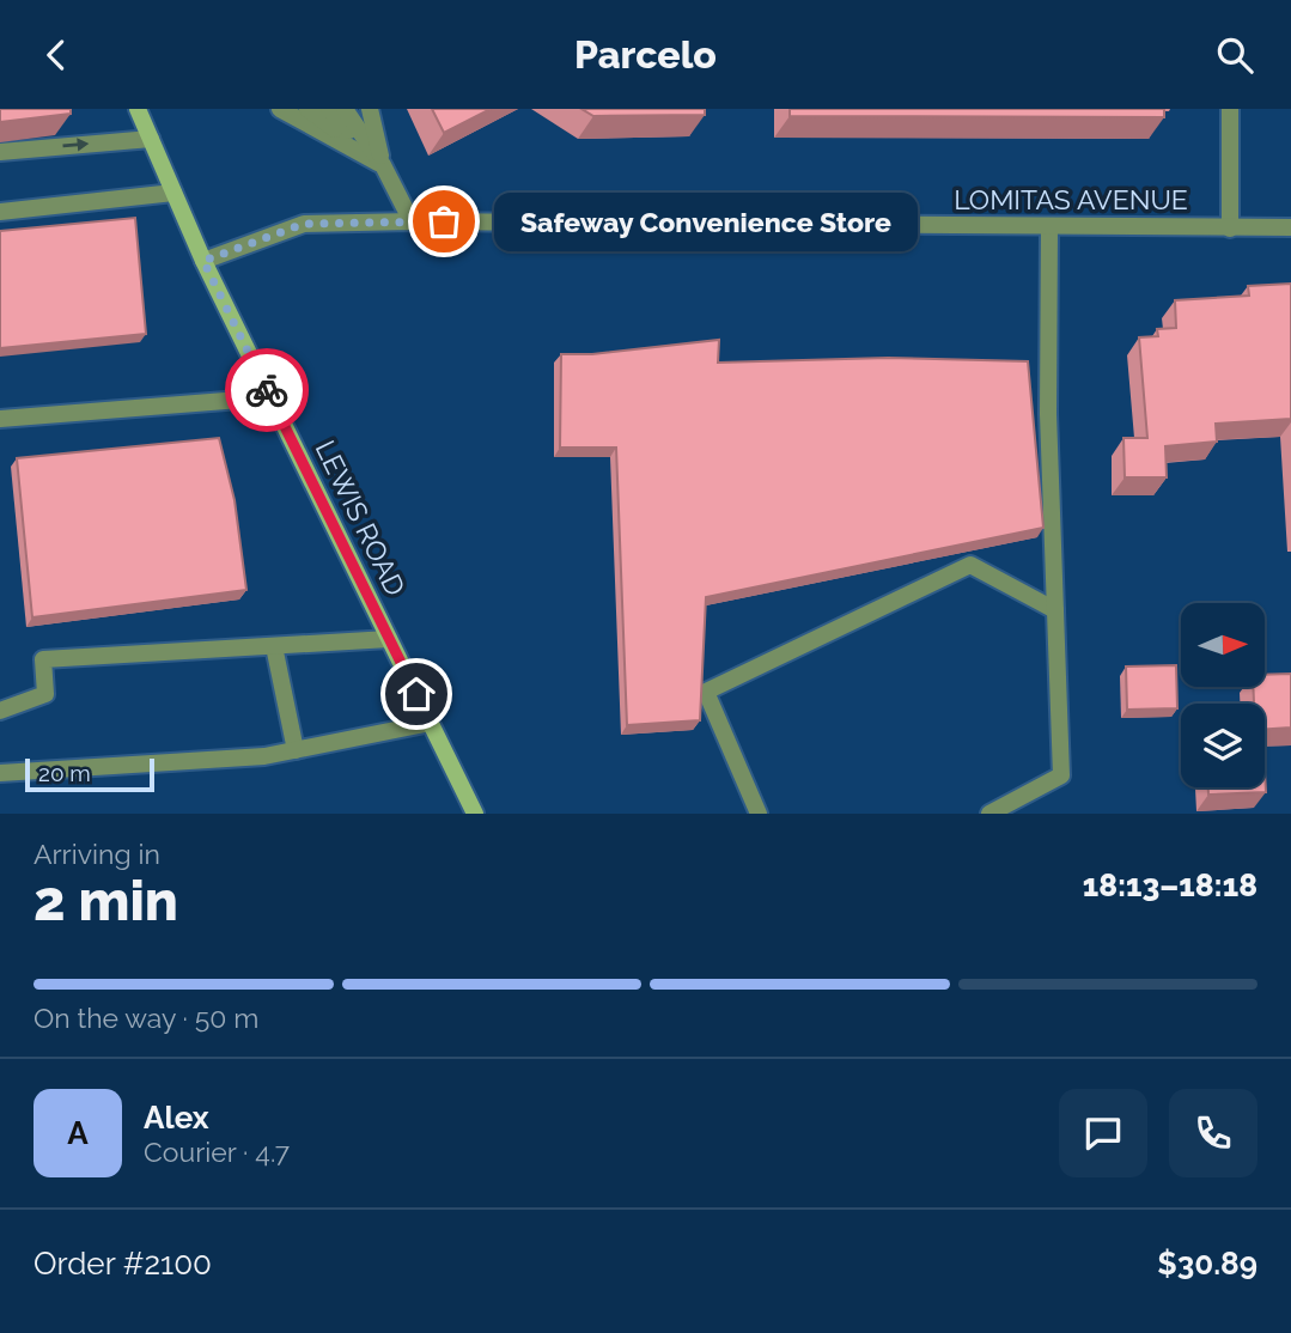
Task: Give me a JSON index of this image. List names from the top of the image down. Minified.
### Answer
{"streets":{"main road":["LEWIS ROAD"],"street":["LOMITAS AVENUE"]},"crossings":[["LOMITAS AVENUE","LEWIS ROAD"]],"places":["Safeway Convenience Store"],"scale_bar":"20 m","north":"right","page":{"header":"Parcelo","bubble":"Safeway Convenience Store","scale":"20 m","heading":["2 min","Arriving in","18:13–18:18"],"panel":["Alex","Courier · 4.7","Order #2100","$30.89"],"bar":"On the way · 50 m","round":"A"}}
